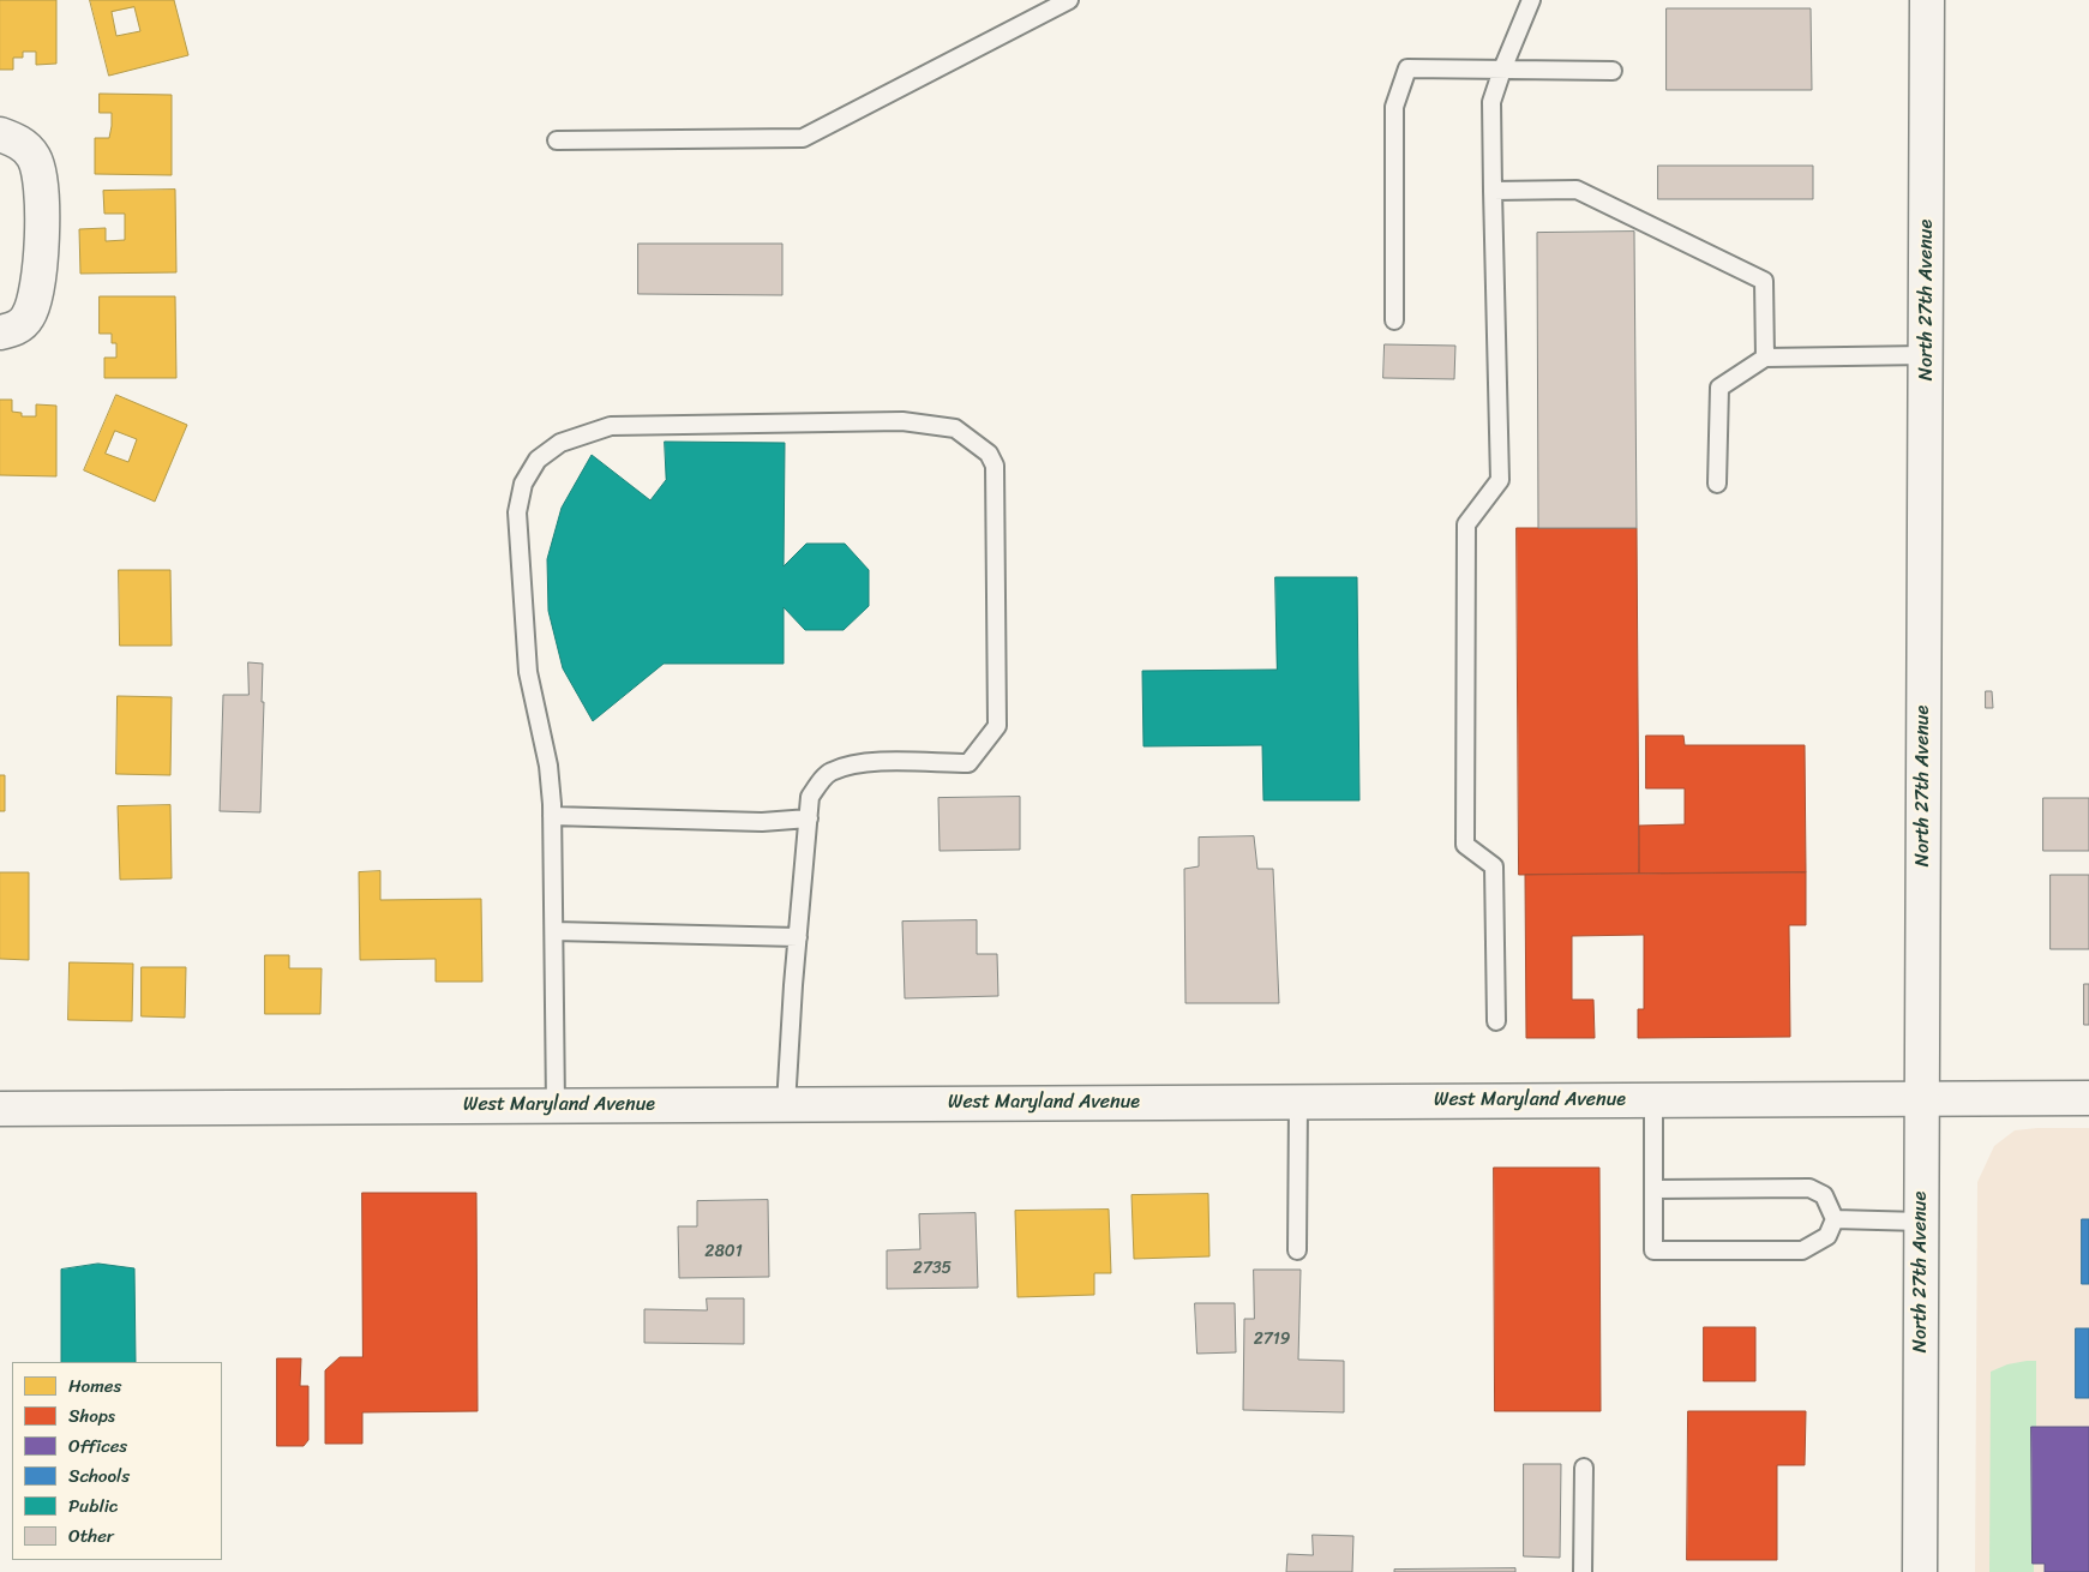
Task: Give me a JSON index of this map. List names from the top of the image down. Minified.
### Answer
{"streets":{"street":["North 27th Avenue","West Maryland Avenue"]},"crossings":[["North 27th Avenue","West Maryland Avenue"]],"house_numbers":["2801","2735","2719"],"legend":["Homes","Shops","Offices","Schools","Public","Other"]}
